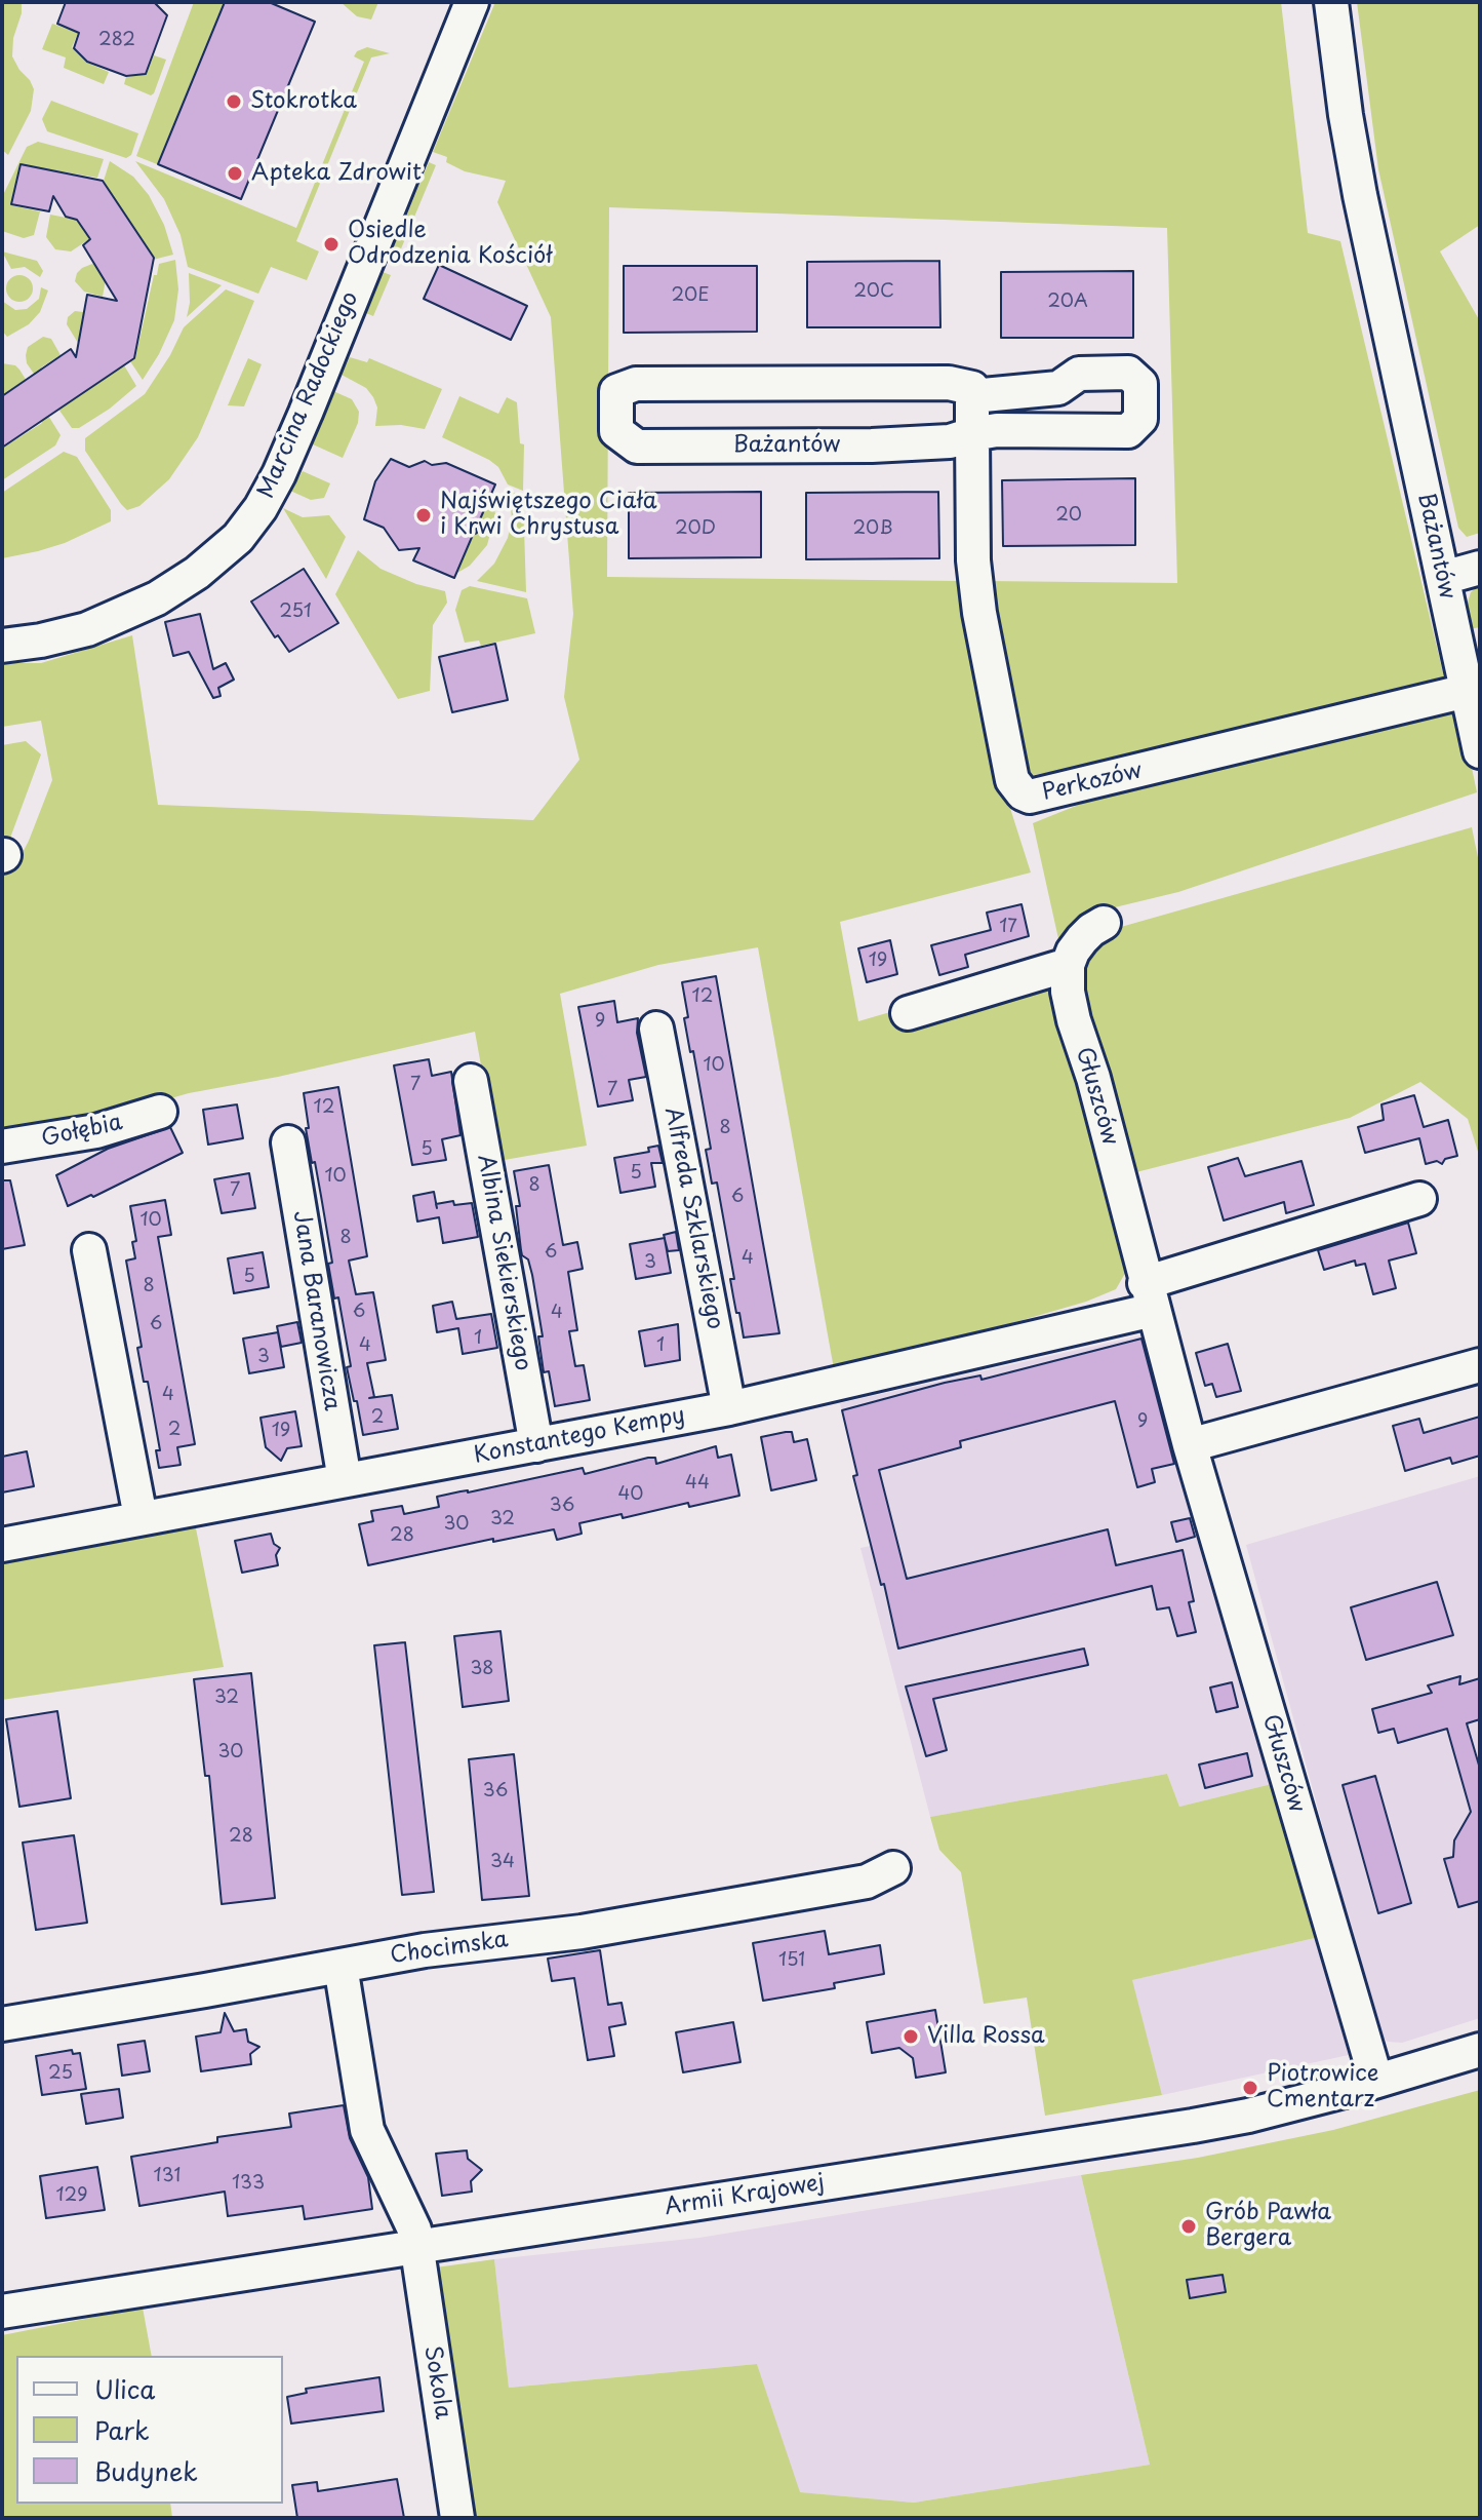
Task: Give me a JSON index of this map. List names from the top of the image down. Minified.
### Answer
{"streets":{"street":["Marcina Radockiego","Bażantów","Perkozów","Głuszców","Gołębia","Alfreda Szklarskiego","Albina Siekierskiego","Jana Baranowicza","Konstantego Kempy","Chocimska","Armii Krajowej","Sokola"]},"crossings":[["Bażantów","Perkozów"],["Głuszców","Konstantego Kempy"],["Głuszców","Armii Krajowej"],["Alfreda Szklarskiego","Konstantego Kempy"],["Albina Siekierskiego","Konstantego Kempy"],["Jana Baranowicza","Konstantego Kempy"],["Chocimska","Sokola"],["Armii Krajowej","Sokola"]],"places":["Stokrotka","Apteka Zdrowit","Osiedle Odrodzenia Kościół","Najświętszego Ciała i Krwi Chrystusa","Villa Rossa","Piotrowice Cmentarz","Grób Pawła Bergera"],"house_numbers":["282","20C","20E","20A","20","20D","20B","251","17","19","12","9","10","7","7","12","8","5","5","10","8","7","6","10","8","6","4","3","5","8","6","4","6","1","4","1","3","4","2","9","2","19","44","40","36","32","30","28","38","32","30","36","28","34","151","25","131","133","129"],"legend":["Ulica","Park","Budynek"]}
